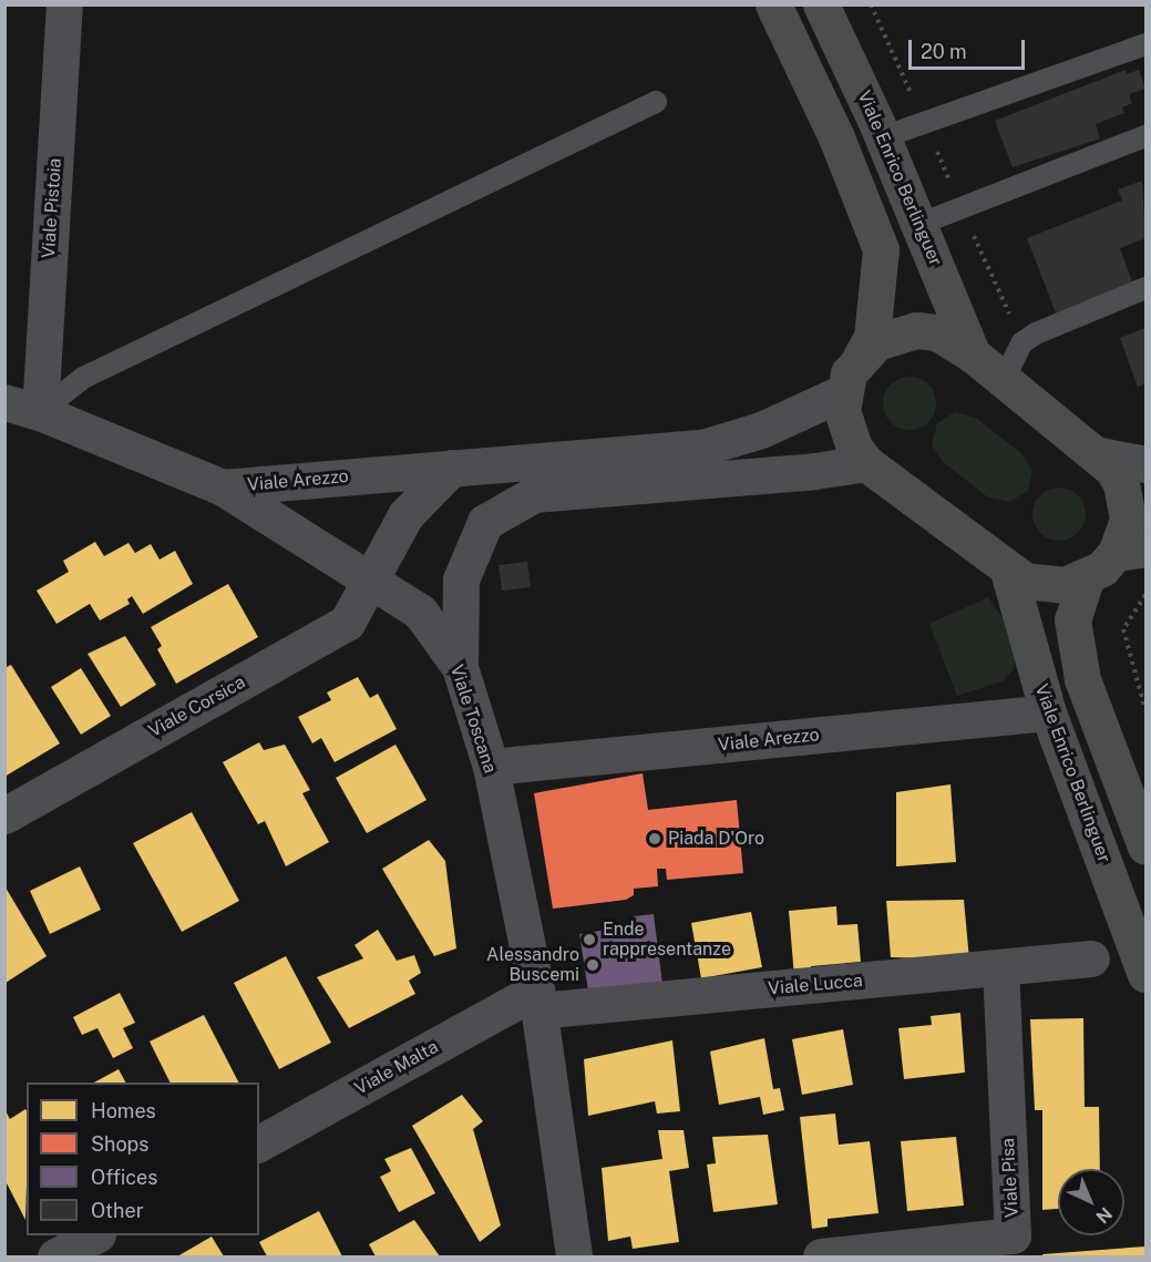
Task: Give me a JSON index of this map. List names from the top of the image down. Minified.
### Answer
{"streets":{"main road":["Viale Enrico Berlinguer"],"street":["Viale Pistoia","Viale Arezzo","Viale Corsica","Viale Toscana","Viale Lucca","Viale Malta","Viale Pisa"]},"crossings":[["Viale Enrico Berlinguer","Viale Arezzo"],["Viale Pistoia","Viale Toscana"],["Viale Arezzo","Viale Toscana"],["Viale Corsica","Viale Toscana"],["Viale Toscana","Viale Lucca"],["Viale Toscana","Viale Malta"],["Viale Lucca","Viale Malta"],["Viale Lucca","Viale Pisa"]],"places":["Piada D'Oro","Ende rappresentanze","Alessandro Buscemi"],"legend":["Homes","Shops","Offices","Other"],"scale_bar":"20 m","north":"bottom right"}
